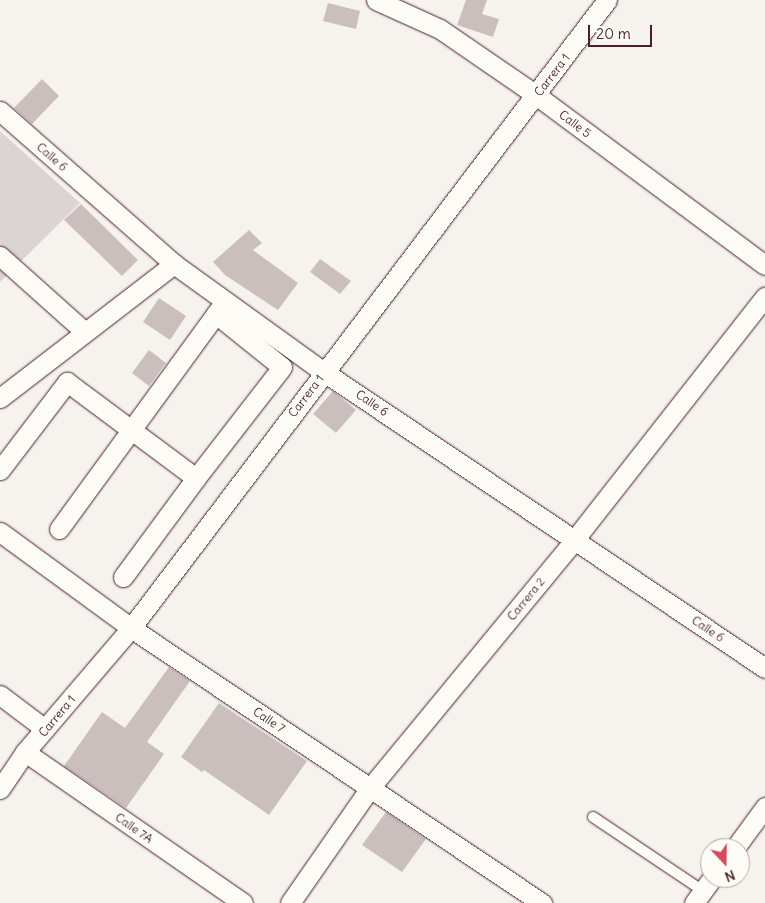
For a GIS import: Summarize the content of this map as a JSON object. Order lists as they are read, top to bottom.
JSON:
{
  "streets": {
    "street": [
      "Carrera 1",
      "Calle 5",
      "Calle 6",
      "Carrera 2",
      "Calle 7",
      "Calle 7A"
    ]
  },
  "crossings": [
    ["Carrera 1", "Calle 5"],
    ["Carrera 1", "Calle 6"],
    ["Carrera 1", "Calle 7"],
    ["Carrera 1", "Calle 7A"],
    ["Calle 6", "Carrera 2"],
    ["Carrera 2", "Calle 7"]
  ],
  "scale_bar": "20 m",
  "north": "bottom"
}
